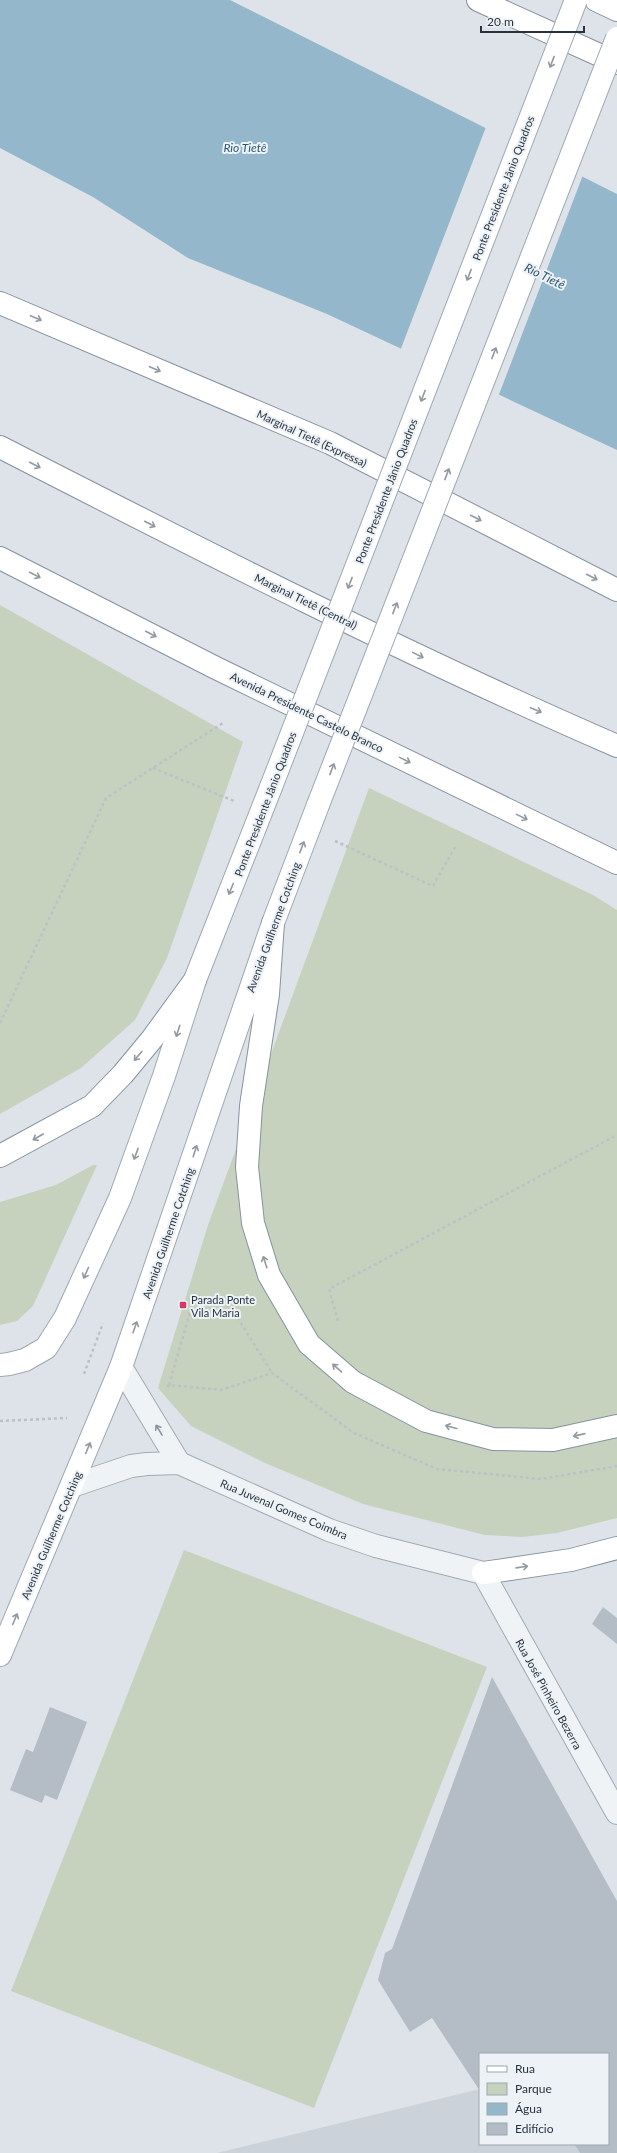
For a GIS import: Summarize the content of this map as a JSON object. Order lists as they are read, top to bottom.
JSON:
{
  "streets": {
    "main road": [
      "Ponte Presidente Jânio Quadros",
      "Marginal Tietê (Expressa)",
      "Marginal Tietê (Central)",
      "Avenida Presidente Castelo Branco",
      "Avenida Guilherme Cotching"
    ],
    "street": ["Rua Juvenal Gomes Coimbra", "Rua José Pinheiro Bezerra"]
  },
  "crossings": [
    ["Avenida Guilherme Cotching", "Rua Juvenal Gomes Coimbra"],
    ["Rua Juvenal Gomes Coimbra", "Rua José Pinheiro Bezerra"]
  ],
  "one_way": [
    "Ponte Presidente Jânio Quadros",
    "Marginal Tietê (Expressa)",
    "Marginal Tietê (Central)",
    "Avenida Presidente Castelo Branco",
    "Avenida Guilherme Cotching"
  ],
  "water": ["Rio Tietê"],
  "places": {
    "transit": ["Parada Ponte Vila Maria"]
  },
  "legend": [
    "Rua",
    "Parque",
    "Água",
    "Edifício"
  ],
  "scale_bar": "20 m"
}
